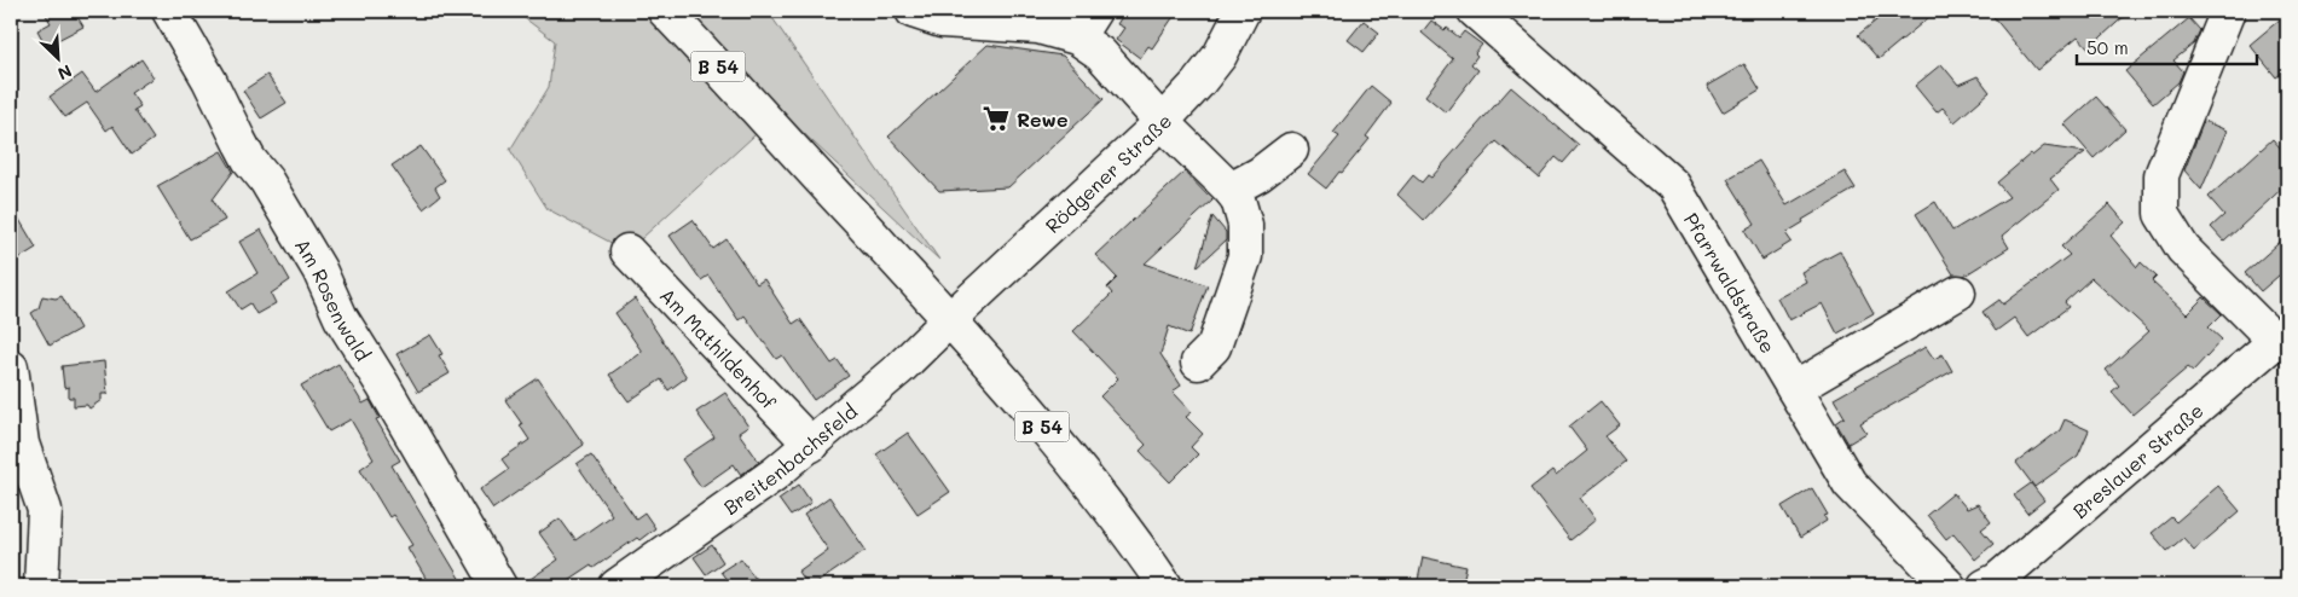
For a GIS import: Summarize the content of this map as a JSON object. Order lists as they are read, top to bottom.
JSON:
{
  "streets": {
    "street": [
      "B 54",
      "Rödgener Straße",
      "Pfarrwaldstraße",
      "Am Rosenwald",
      "Am Mathildenhof",
      "Breitenbachsfeld",
      "Breslauer Straße"
    ]
  },
  "crossings": [
    ["B 54", "Rödgener Straße"],
    ["B 54", "Breitenbachsfeld"],
    ["Rödgener Straße", "Breitenbachsfeld"],
    ["Am Mathildenhof", "Breitenbachsfeld"]
  ],
  "places": {
    "supermarket": ["Rewe"]
  },
  "scale_bar": "50 m",
  "north": "bottom right"
}
